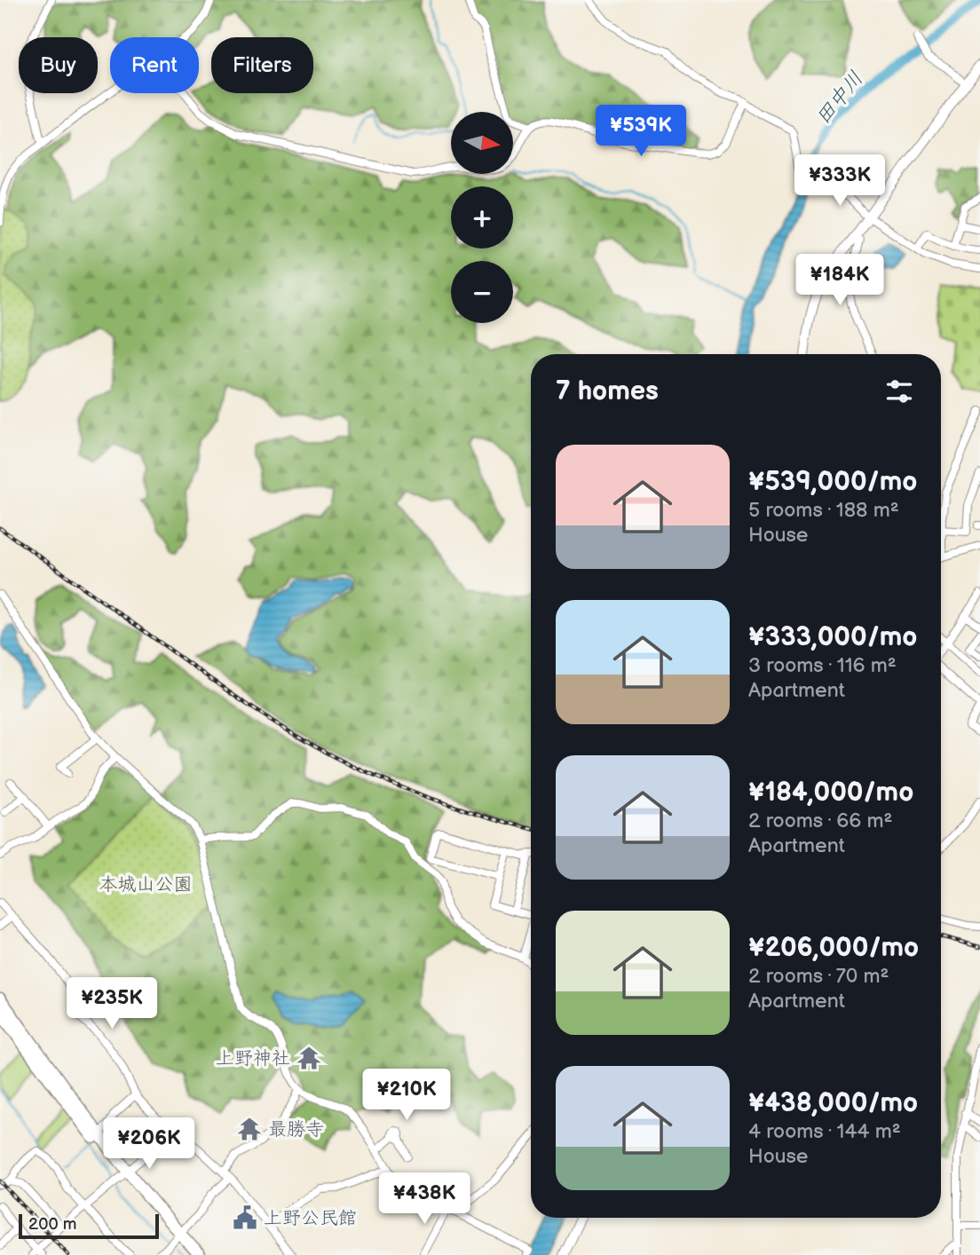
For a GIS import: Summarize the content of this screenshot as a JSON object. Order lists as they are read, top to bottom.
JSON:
{
  "water": ["田中川"],
  "parks": ["本城山公園"],
  "places": {
    "temple": ["上野神社", "最勝寺"],
    "public building": ["上野公民館"]
  },
  "scale_bar": "200 m",
  "north": "right",
  "page": {
    "chip": ["Buy", "Rent", "Filters"],
    "price": [
      "¥539K",
      "¥333K",
      "¥184K",
      "¥235K",
      "¥210K",
      "¥206K",
      "¥438K"
    ],
    "map_buttons": ["+", "−"],
    "heading": "7 homes",
    "list": [
      {
        "name": "¥539,000/mo",
        "note": "5 rooms · 188 m² · House"
      },
      {
        "name": "¥333,000/mo",
        "note": "3 rooms · 116 m² · Apartment"
      },
      {
        "name": "¥184,000/mo",
        "note": "2 rooms · 66 m² · Apartment"
      },
      {
        "name": "¥206,000/mo",
        "note": "2 rooms · 70 m² · Apartment"
      },
      {
        "name": "¥438,000/mo",
        "note": "4 rooms · 144 m² · House"
      }
    ],
    "scale": "200 m"
  }
}
